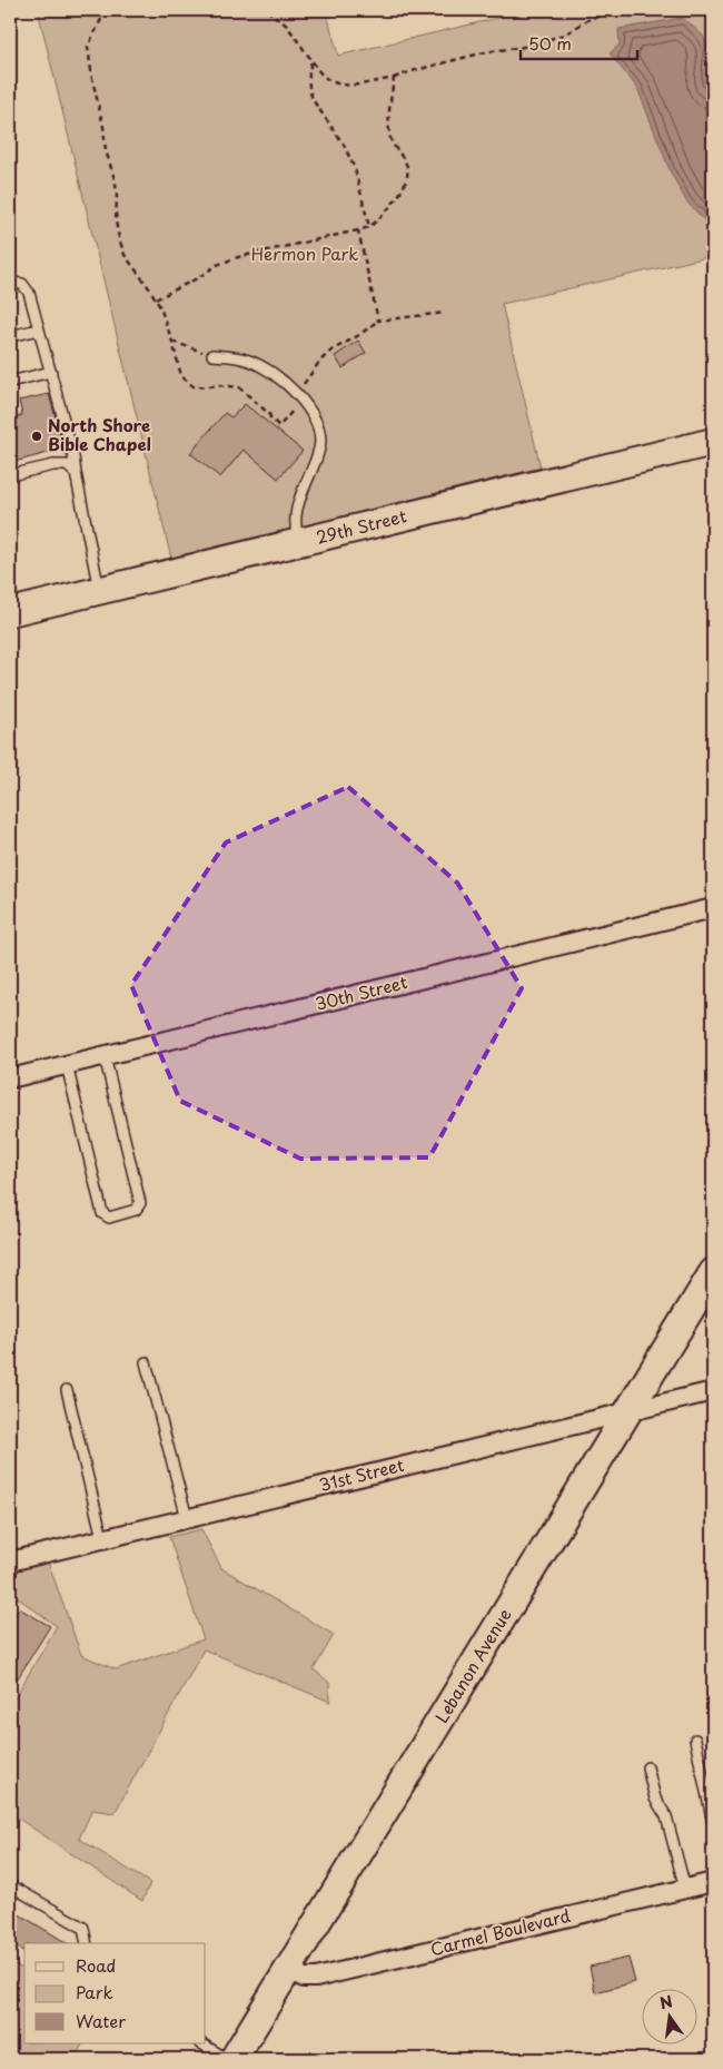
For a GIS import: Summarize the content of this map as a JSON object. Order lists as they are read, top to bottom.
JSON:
{
  "streets": {
    "street": [
      "29th Street",
      "30th Street",
      "31st Street",
      "Lebanon Avenue",
      "Carmel Boulevard"
    ]
  },
  "crossings": [
    ["31st Street", "Lebanon Avenue"],
    ["Lebanon Avenue", "Carmel Boulevard"]
  ],
  "parks": ["Hermon Park"],
  "places": ["North Shore Bible Chapel"],
  "legend": ["Road", "Park", "Water"],
  "scale_bar": "50 m",
  "north": "top"
}
